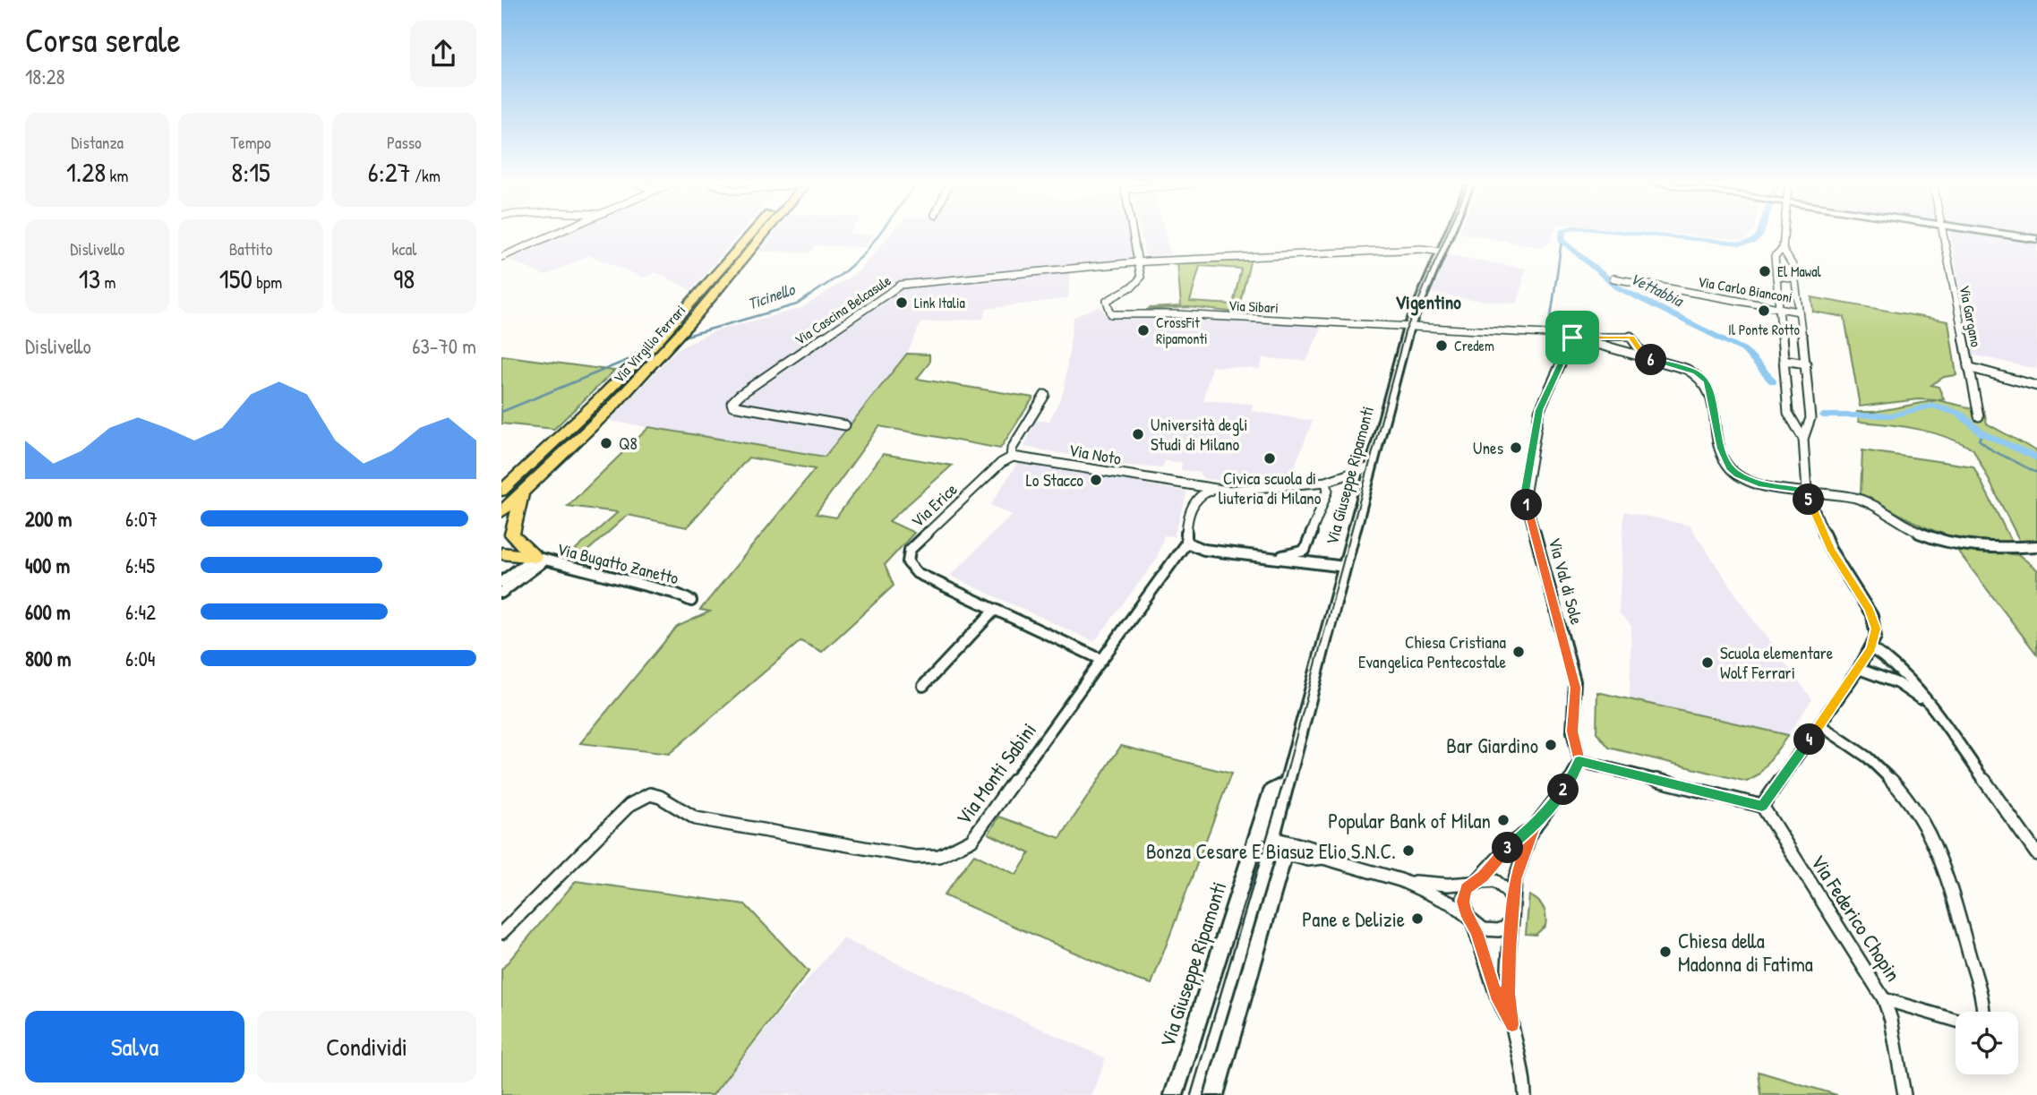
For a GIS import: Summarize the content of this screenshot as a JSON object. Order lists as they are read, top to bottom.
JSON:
{
  "streets": {
    "main road": ["Via Virgilio Ferrari"],
    "street": [
      "Via Carlo Bianconi",
      "Via Sibari",
      "Via Cascina Belcasule",
      "Via Gargano",
      "Via Noto",
      "Via Giuseppe Ripamonti",
      "Via Erice",
      "Via Bugatto Zanetto",
      "Via Val di Sole",
      "Via Monti Sabini",
      "Via Federico Chopin"
    ]
  },
  "crossings": [
    ["Via Sibari", "Via Cascina Belcasule"],
    ["Via Sibari", "Via Giuseppe Ripamonti"],
    ["Via Noto", "Via Giuseppe Ripamonti"],
    ["Via Noto", "Via Erice"]
  ],
  "districts": ["Vigentino"],
  "water": ["Vettabbia", "Ticinello"],
  "places": [
    "El Mawal",
    "Link Italia",
    "Il Ponte Rotto",
    "CrossFit Ripamonti",
    "Credem",
    "Università degli Studi di Milano",
    "Q8",
    "Unes",
    "Civica scuola di liuteria di Milano",
    "Lo Stacco",
    "Chiesa Cristiana Evangelica Pentecostale",
    "Scuola elementare Wolf Ferrari",
    "Bar Giardino",
    "Popular Bank of Milan",
    "Bonza Cesare E Biasuz Elio S.N.C.",
    "Pane e Delizie",
    "Chiesa della Madonna di Fatima"
  ],
  "page": {
    "heading": ["Corsa serale", "18:28"],
    "stats": [
      ["Distanza", "1.28 km"],
      ["Tempo", "8:15"],
      ["Passo", "6:27 /km"],
      ["Dislivello", "13 m"],
      ["Battito", "150 bpm"],
      ["kcal", "98"]
    ],
    "chart": ["Dislivello", "63–70 m"],
    "pins": [
      "6",
      "5",
      "1",
      "4",
      "2",
      "3"
    ],
    "list": [
      {
        "name": "200 m",
        "note": "6:07"
      },
      {
        "name": "400 m",
        "note": "6:45"
      },
      {
        "name": "600 m",
        "note": "6:42"
      },
      {
        "name": "800 m",
        "note": "6:04"
      }
    ],
    "buttons": ["Salva", "Condividi"]
  }
}
